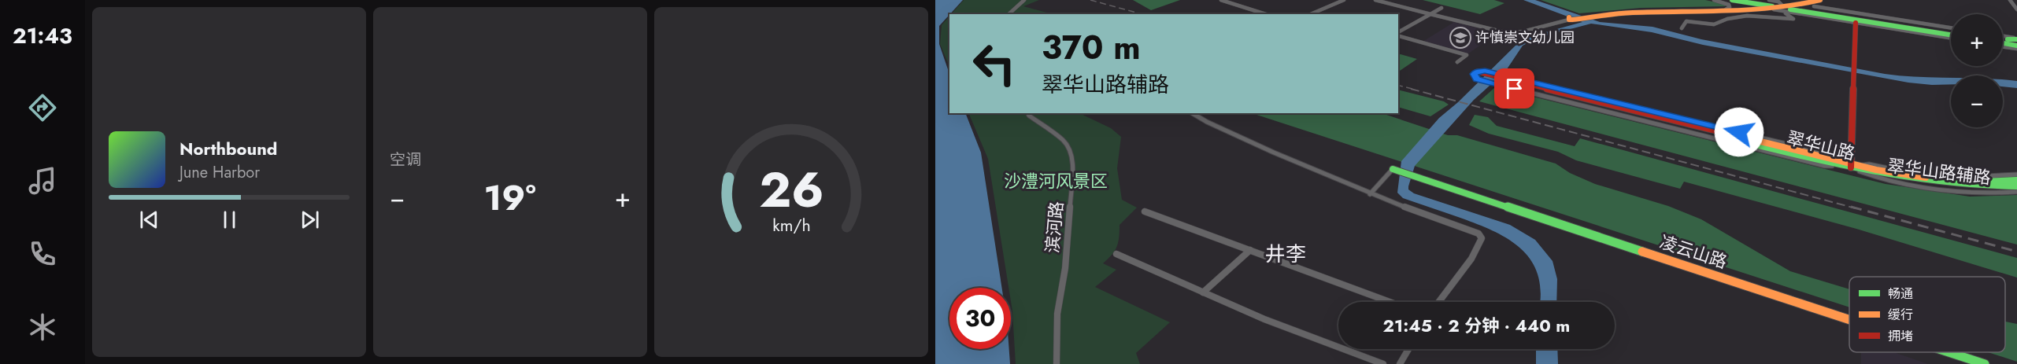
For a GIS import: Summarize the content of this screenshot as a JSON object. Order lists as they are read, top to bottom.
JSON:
{
  "streets": {
    "street": [
      "翠华山路",
      "翠华山路辅路",
      "滨河路",
      "凌云山路"
    ]
  },
  "crossings": [
    ["翠华山路", "翠华山路辅路"]
  ],
  "districts": ["井李"],
  "parks": ["沙澧河风景区"],
  "places": {
    "school or university": ["许慎崇文幼儿园"]
  },
  "legend": ["畅通", "缓行", "拥堵"],
  "page": {
    "tabs": "21:43",
    "tile": "空调",
    "map_buttons": ["+", "−"],
    "turn": ["370 m", "翠华山路辅路"],
    "song": ["Northbound", "June Harbor"],
    "heat": ["−", "19°", "+"],
    "limit": "30",
    "trip": "21:45 · 2 分钟 · 440 m",
    "gauge": ["26", "km/h"]
  }
}
